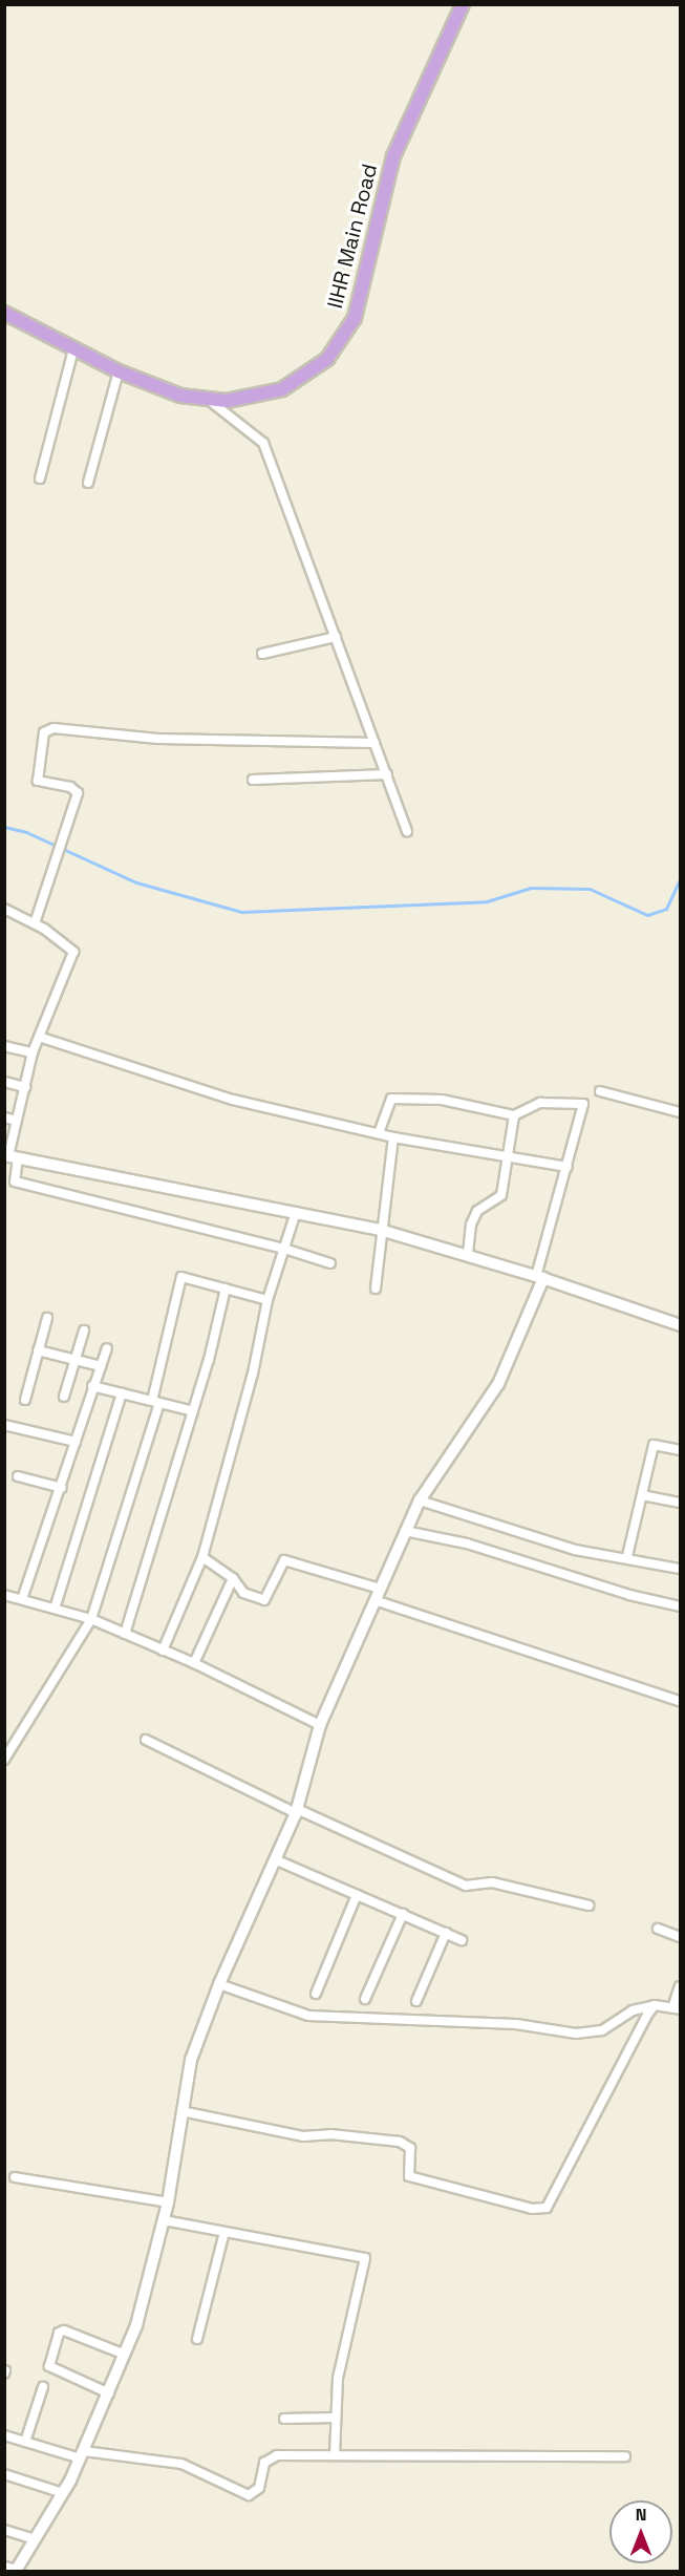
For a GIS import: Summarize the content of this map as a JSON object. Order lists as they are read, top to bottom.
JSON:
{
  "streets": {
    "main road": ["IIHR Main Road"]
  },
  "north": "top"
}
